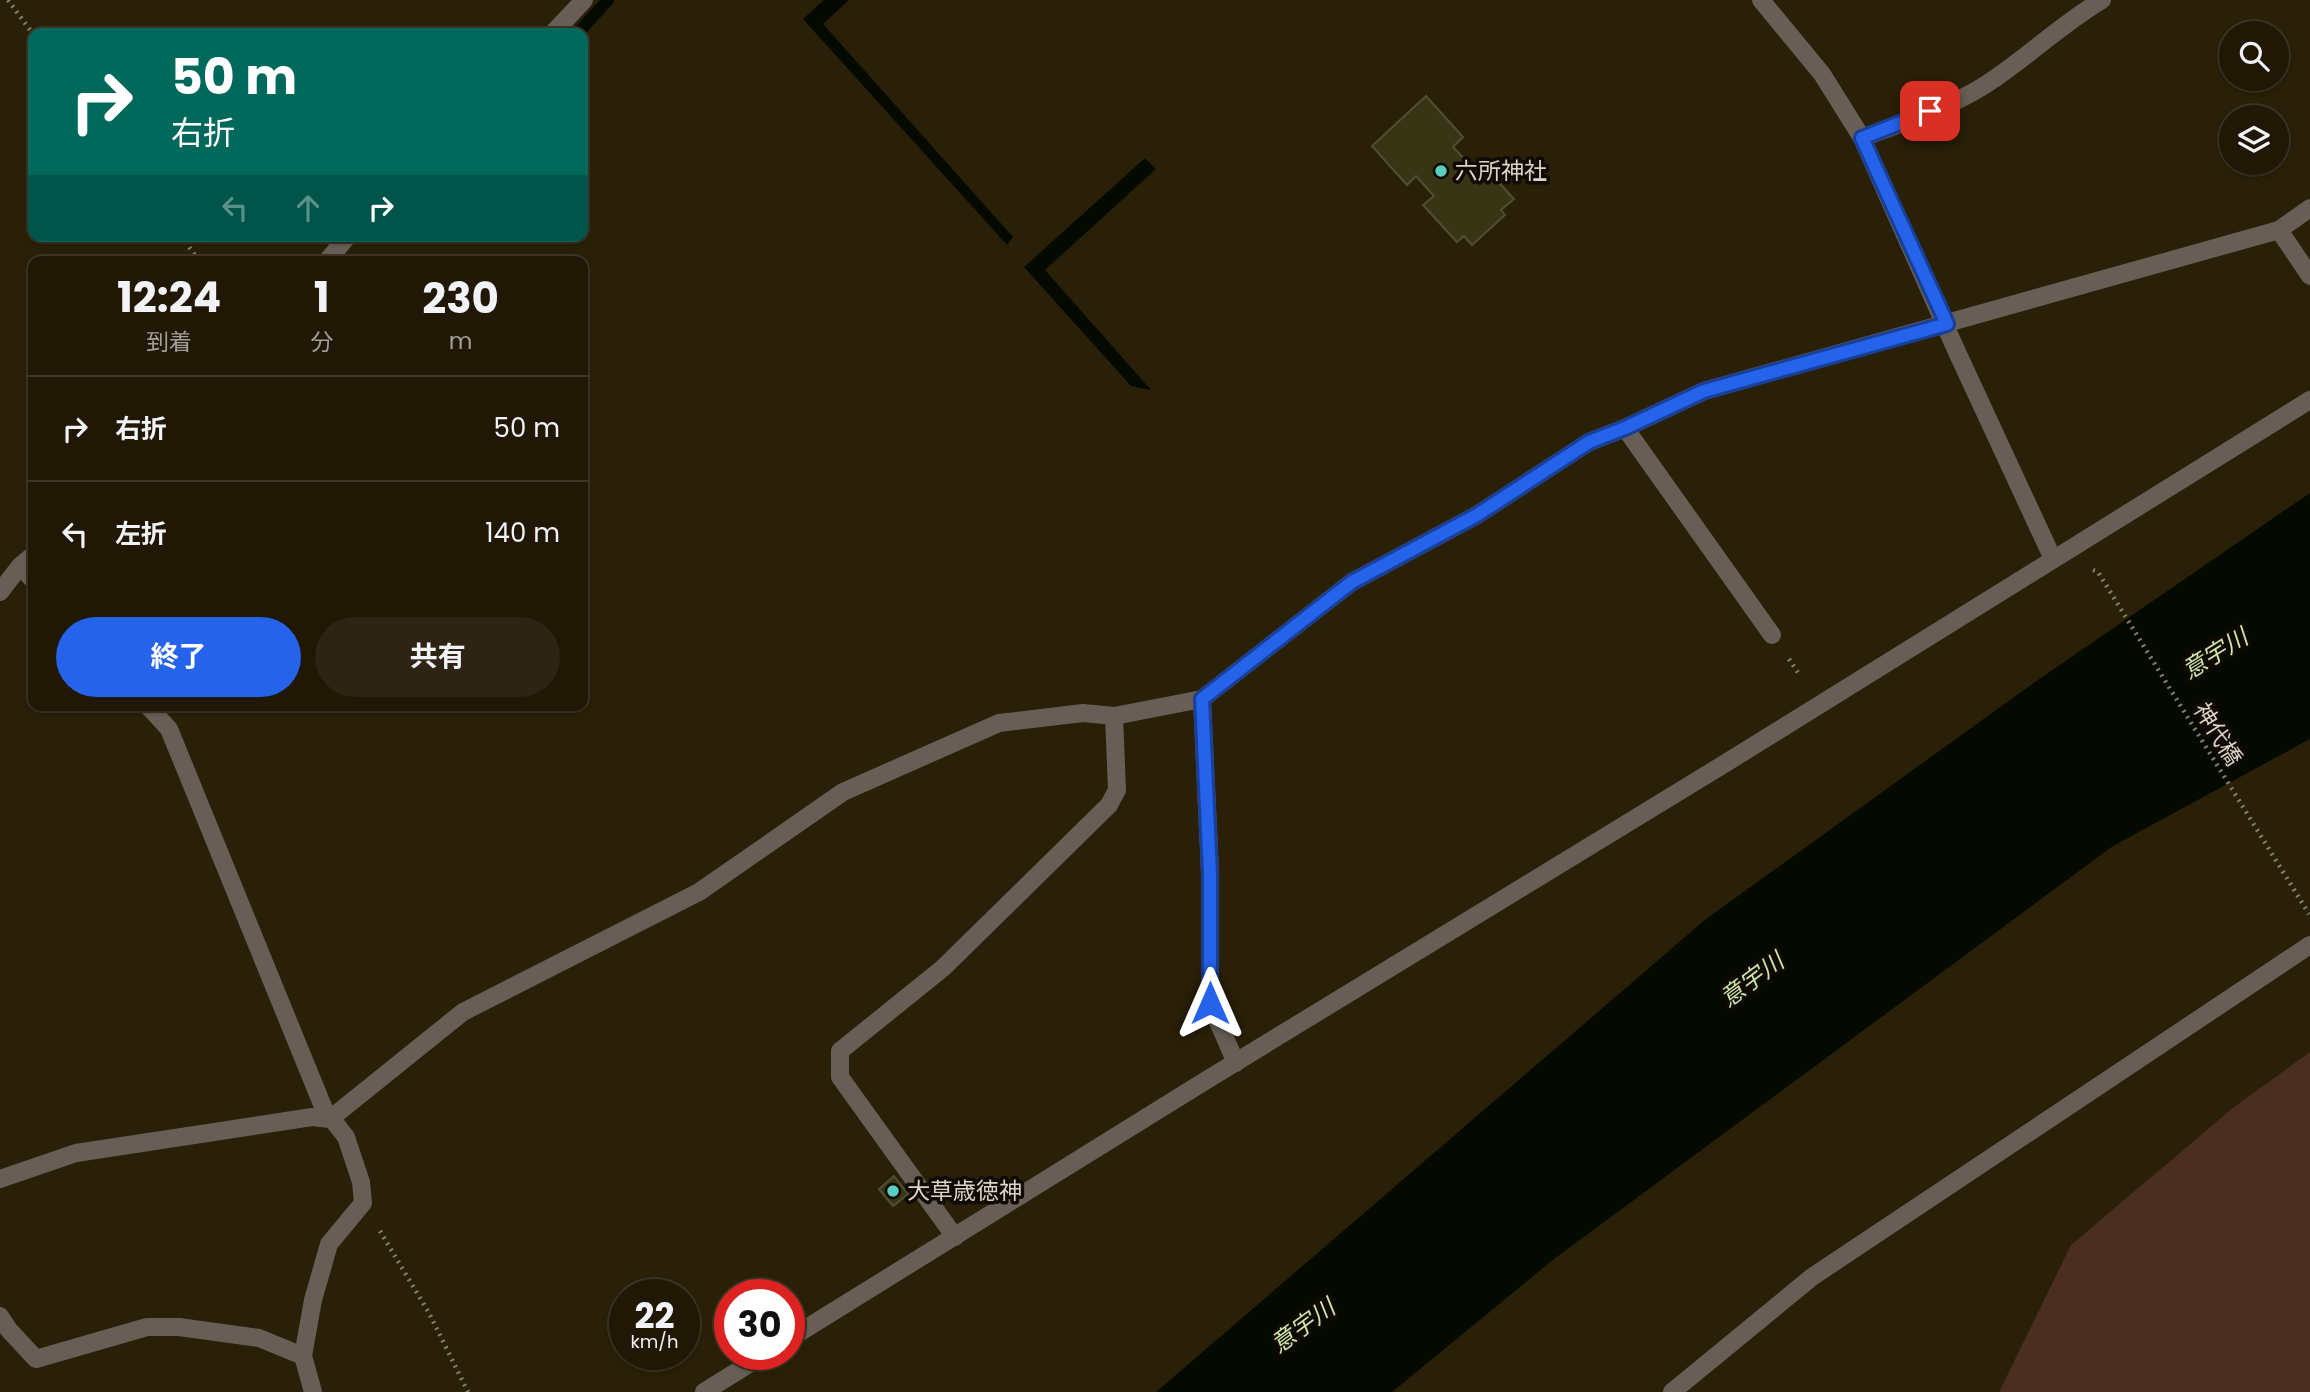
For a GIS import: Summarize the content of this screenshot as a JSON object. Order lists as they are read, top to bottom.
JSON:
{
  "streets": {
    "path": ["神代橋"]
  },
  "water": ["意宇川"],
  "places": ["六所神社", "大草歳徳神"],
  "page": {
    "turn": ["50 m", "右折"],
    "eta": [
      "12:24",
      "到着",
      "1",
      "分",
      "230",
      "m"
    ],
    "list": [
      {
        "name": "右折",
        "value": "50 m"
      },
      {
        "name": "左折",
        "value": "140 m"
      }
    ],
    "buttons": ["終了", "共有"],
    "speed": "22 km/h",
    "limit": "30"
  }
}
